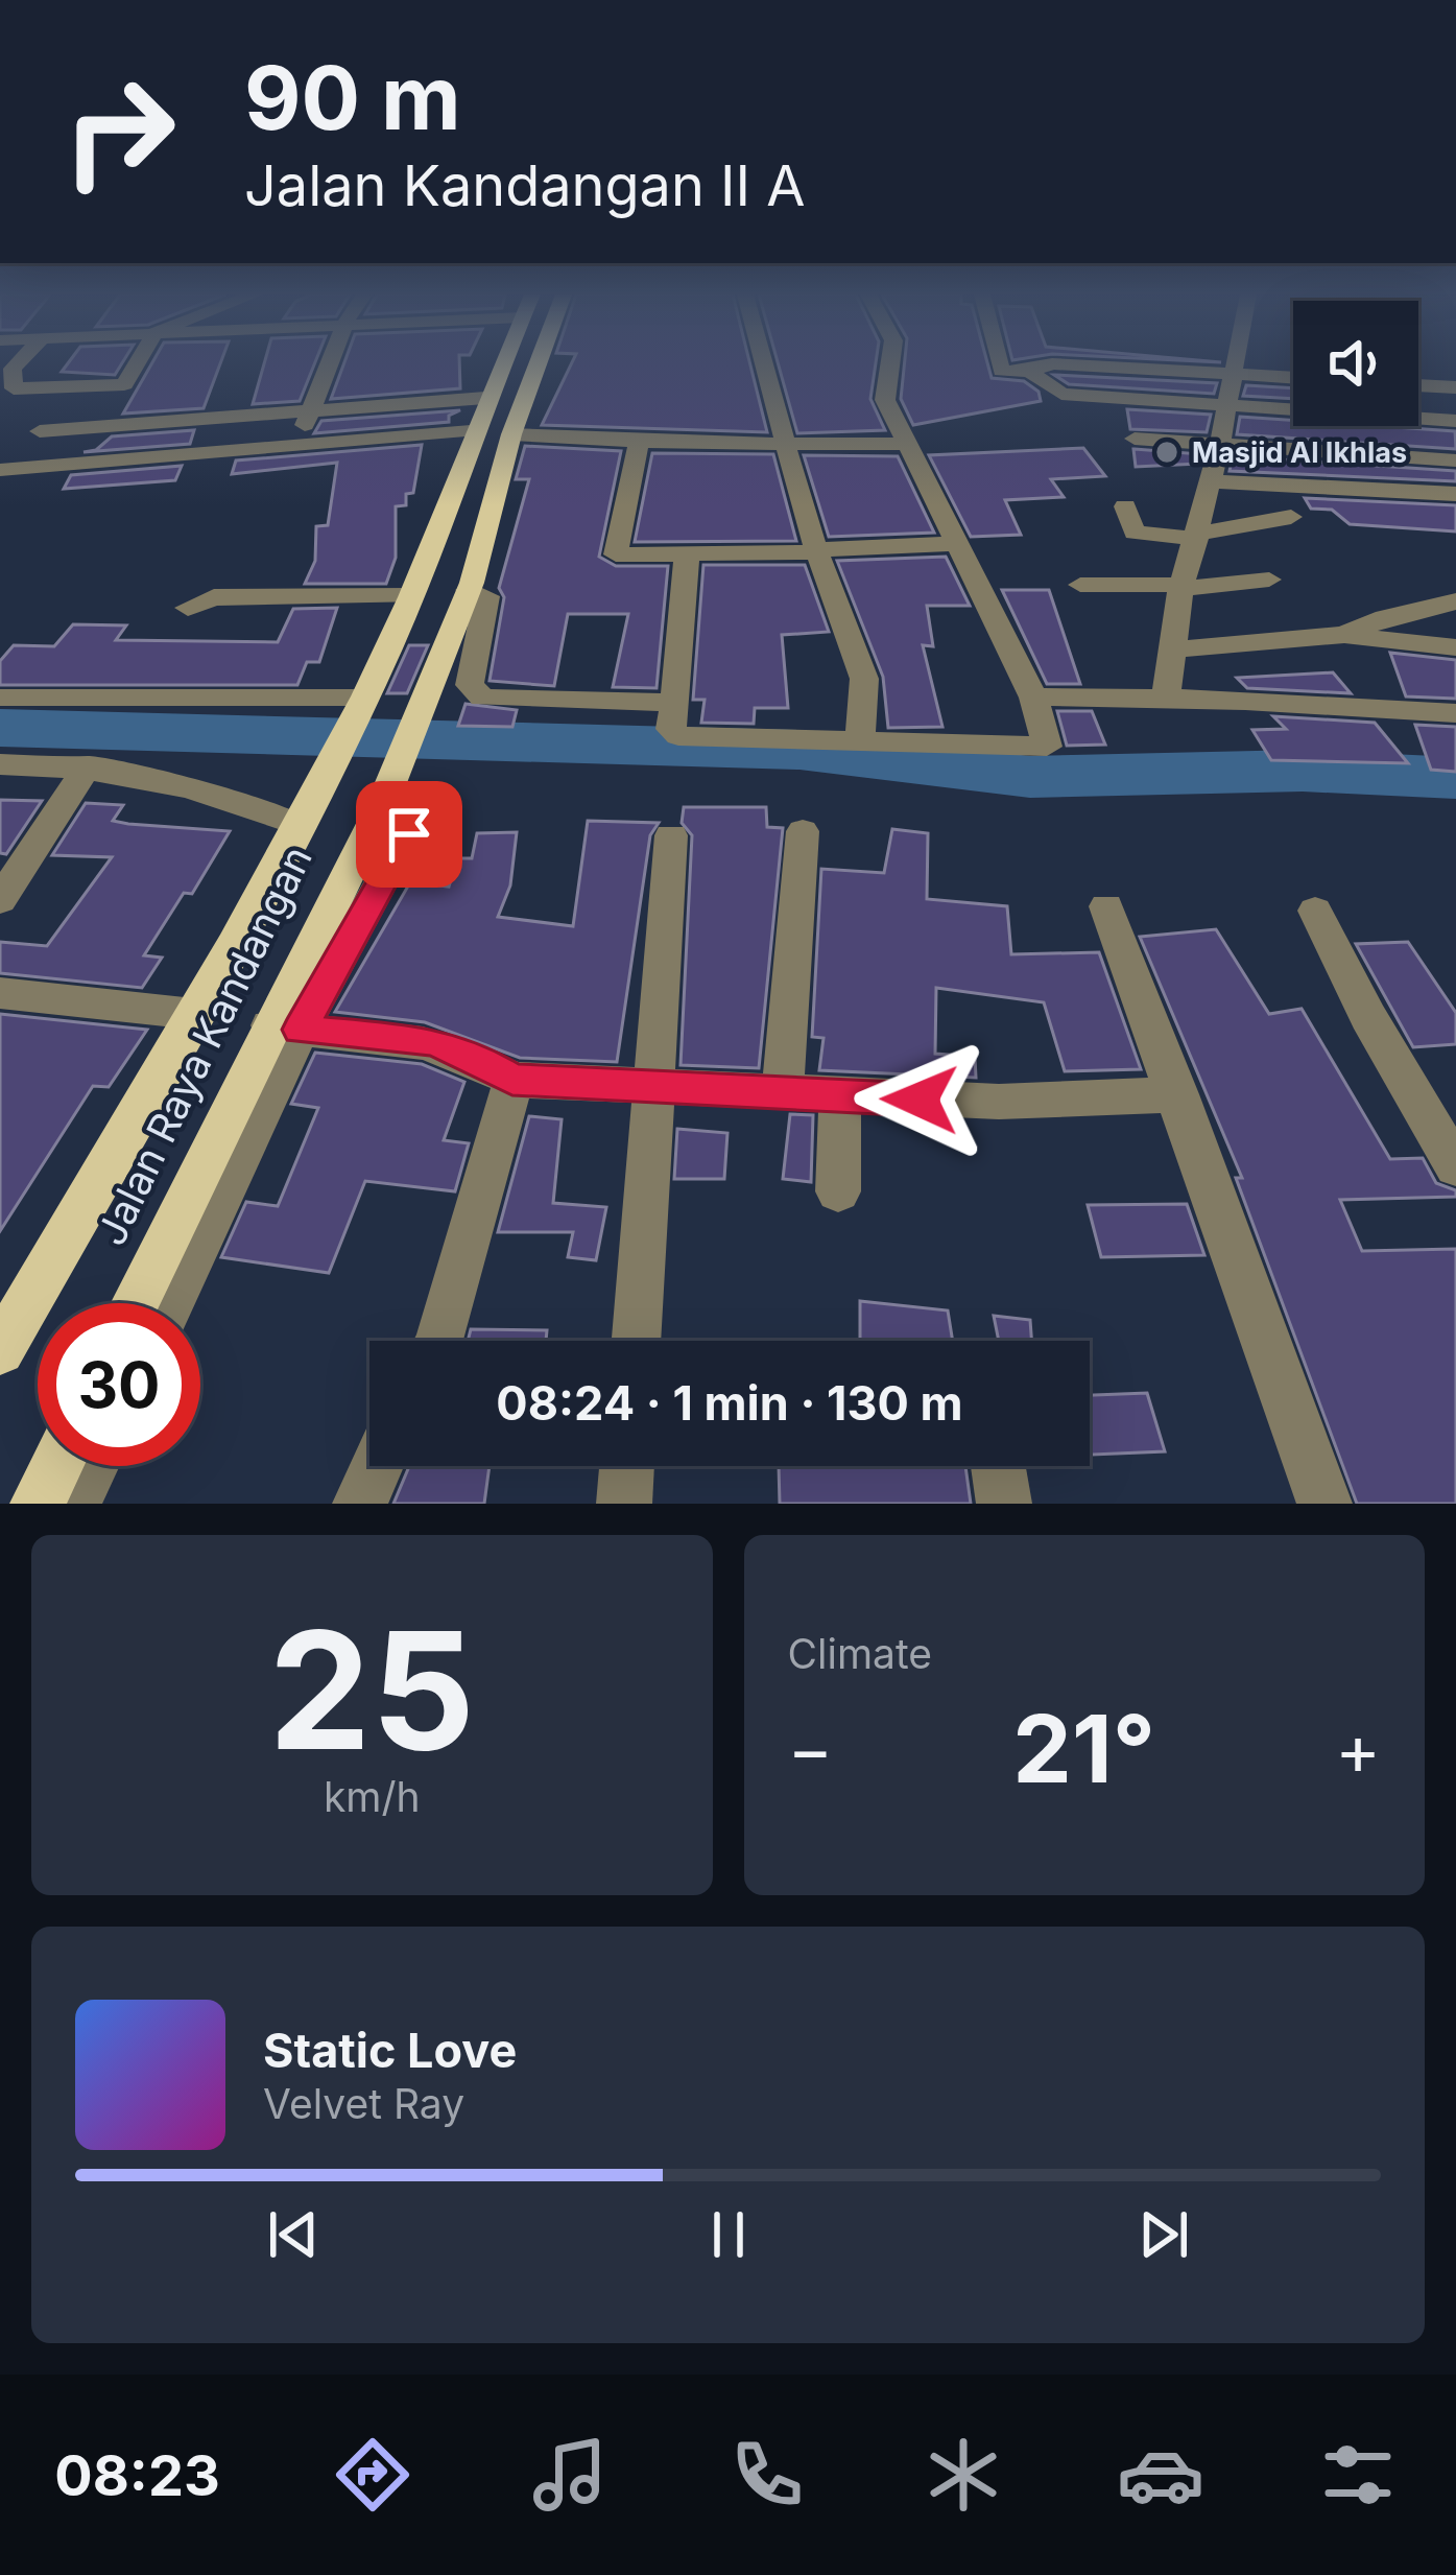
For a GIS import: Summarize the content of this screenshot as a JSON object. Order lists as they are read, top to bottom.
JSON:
{
  "streets": {
    "main road": ["Jalan Raya Kandangan"]
  },
  "places": ["Masjid Al Ikhlas"],
  "page": {
    "turn": ["90 m", "Jalan Kandangan II A"],
    "limit": "30",
    "trip": "08:24 · 1 min · 130 m",
    "tile": [
      ["25", "km/h"],
      "Climate"
    ],
    "heat": ["−", "21°", "+"],
    "song": ["Static Love", "Velvet Ray"],
    "tabs": "08:23"
  }
}
